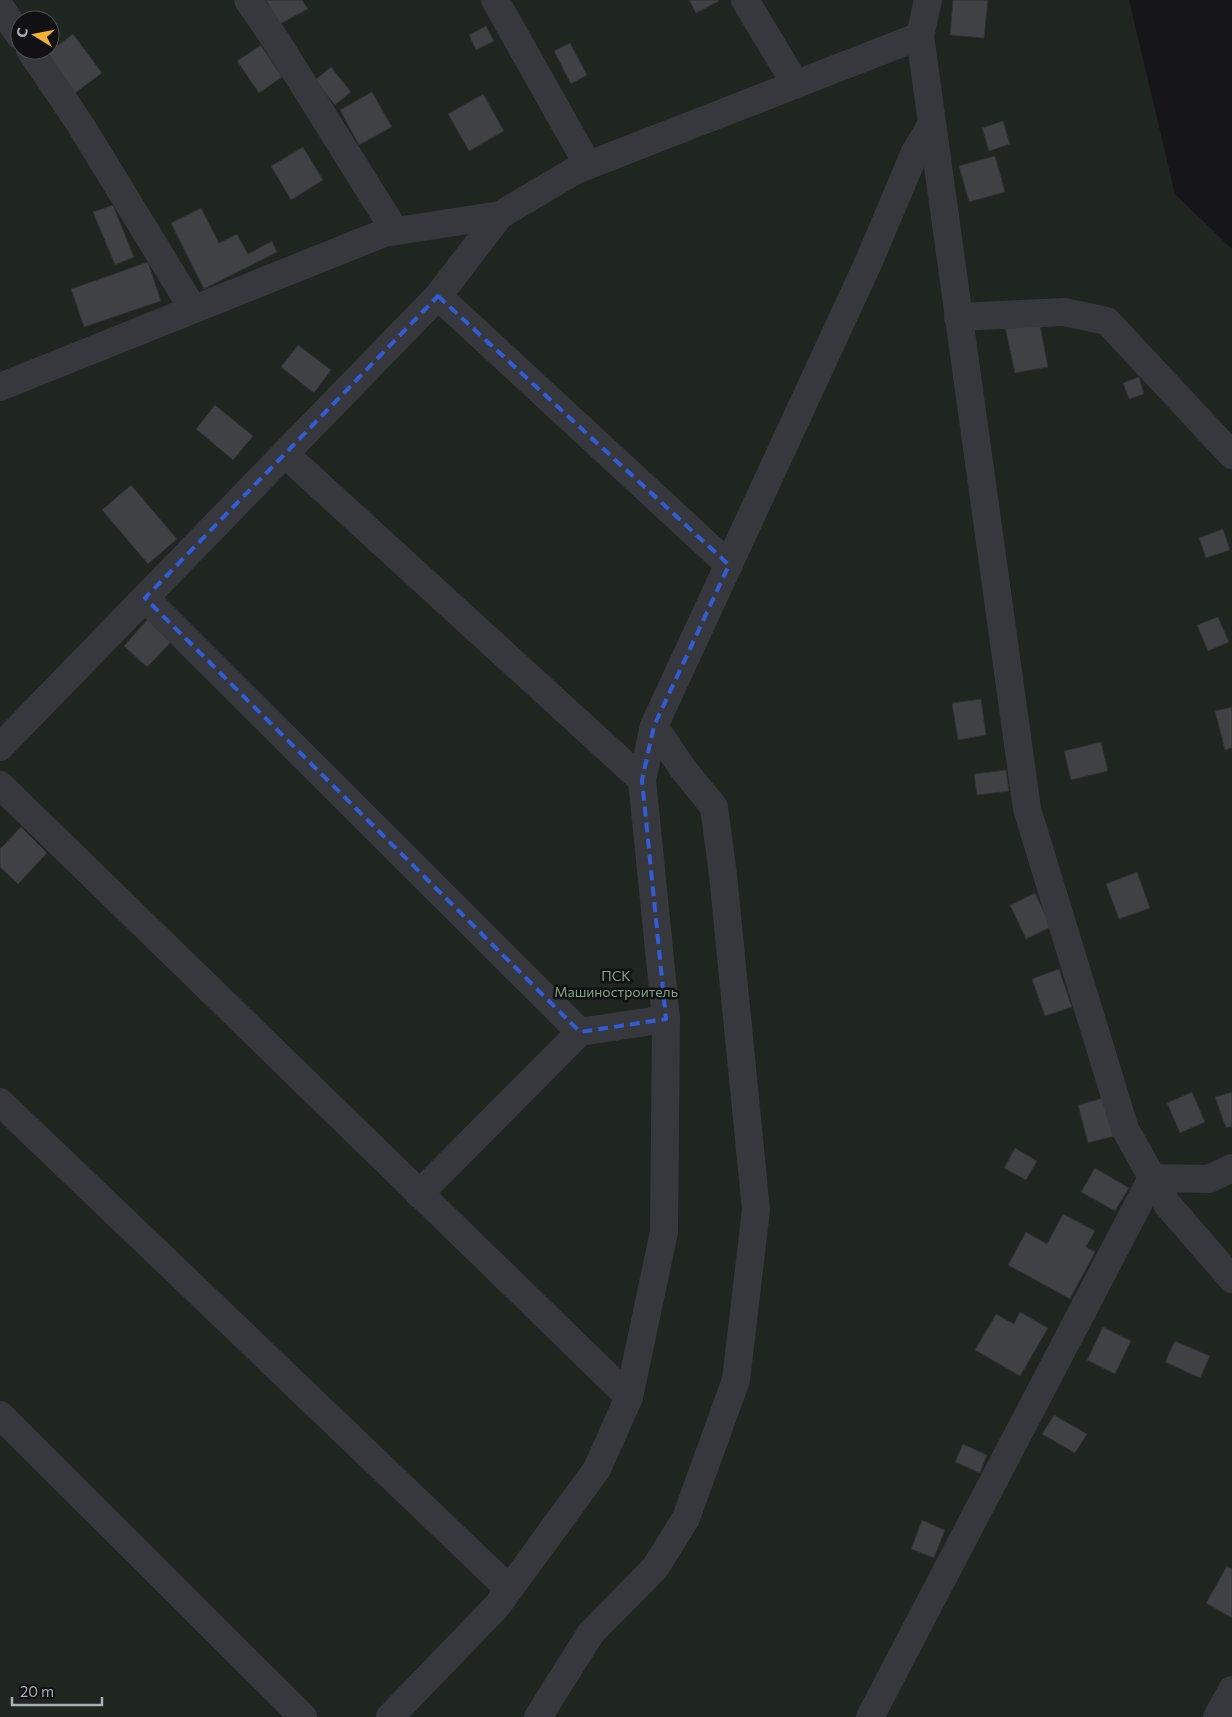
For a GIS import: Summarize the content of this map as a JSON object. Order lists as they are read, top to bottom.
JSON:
{
  "parks": ["ПСК Машиностроитель"],
  "scale_bar": "20 m",
  "north": "left"
}
